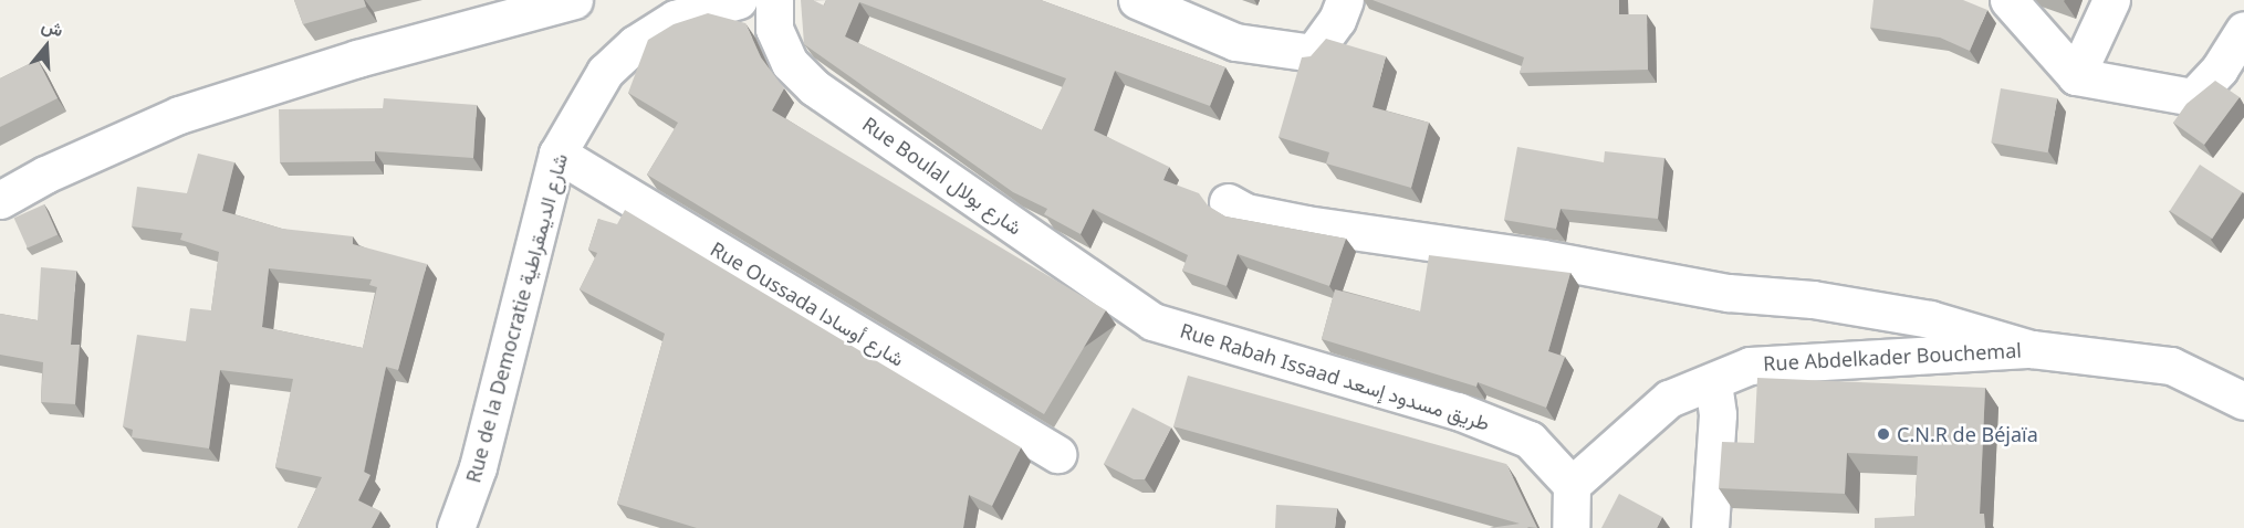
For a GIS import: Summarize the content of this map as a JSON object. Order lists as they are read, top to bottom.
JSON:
{
  "streets": {
    "street": [
      "Rue Boulal شارع بولال",
      "Rue Oussada شارع أوسادا",
      "Rue de la Democratie شارع الديمقراطية",
      "Rue Abdelkader Bouchemal",
      "Rue Rabah Issaad طريق مسدود إسعد"
    ]
  },
  "crossings": [
    ["Rue Boulal شارع بولال", "Rue Rabah Issaad طريق مسدود إسعد"],
    ["Rue Oussada شارع أوسادا", "Rue de la Democratie شارع الديمقراطية"],
    ["Rue Abdelkader Bouchemal", "Rue Rabah Issaad طريق مسدود إسعد"]
  ],
  "places": ["C.N.R de Béjaïa"],
  "north": "top"
}
